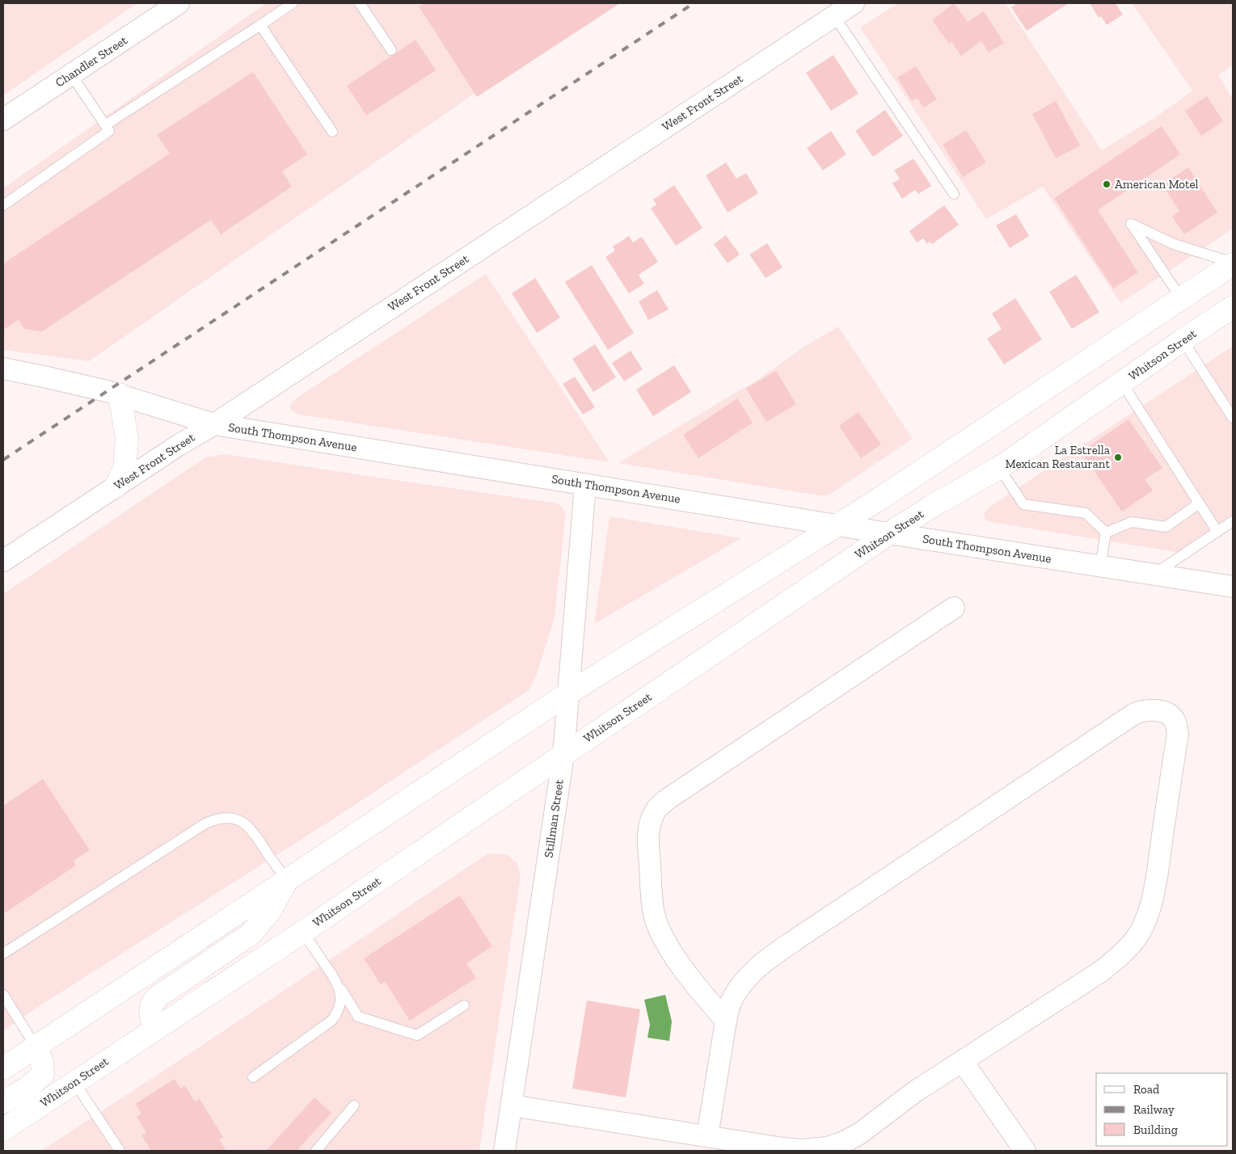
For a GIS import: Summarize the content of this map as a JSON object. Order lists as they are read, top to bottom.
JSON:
{
  "streets": {
    "main road": ["Whitson Street"],
    "street": [
      "Chandler Street",
      "West Front Street",
      "South Thompson Avenue",
      "Stillman Street"
    ]
  },
  "crossings": [
    ["West Front Street", "South Thompson Avenue"],
    ["Whitson Street", "South Thompson Avenue"],
    ["Whitson Street", "Stillman Street"],
    ["South Thompson Avenue", "Stillman Street"]
  ],
  "places": ["American Motel", "La Estrella Mexican Restaurant"],
  "legend": ["Road", "Railway", "Building"]
}
